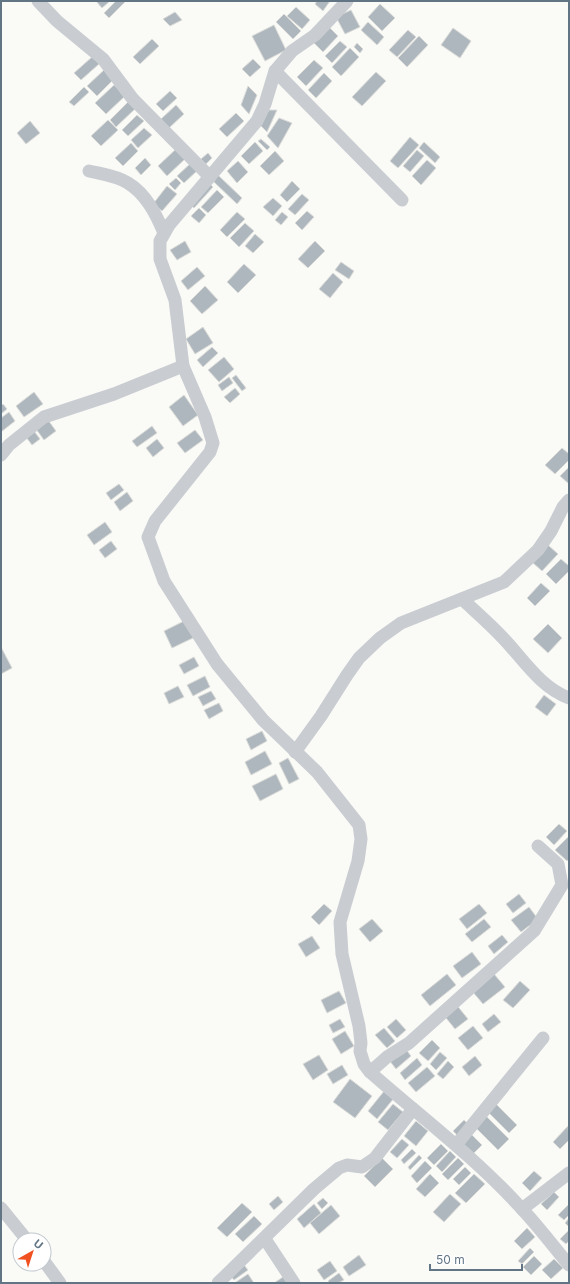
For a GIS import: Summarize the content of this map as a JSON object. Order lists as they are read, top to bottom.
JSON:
{
  "scale_bar": "50 m",
  "north": "top right"
}
